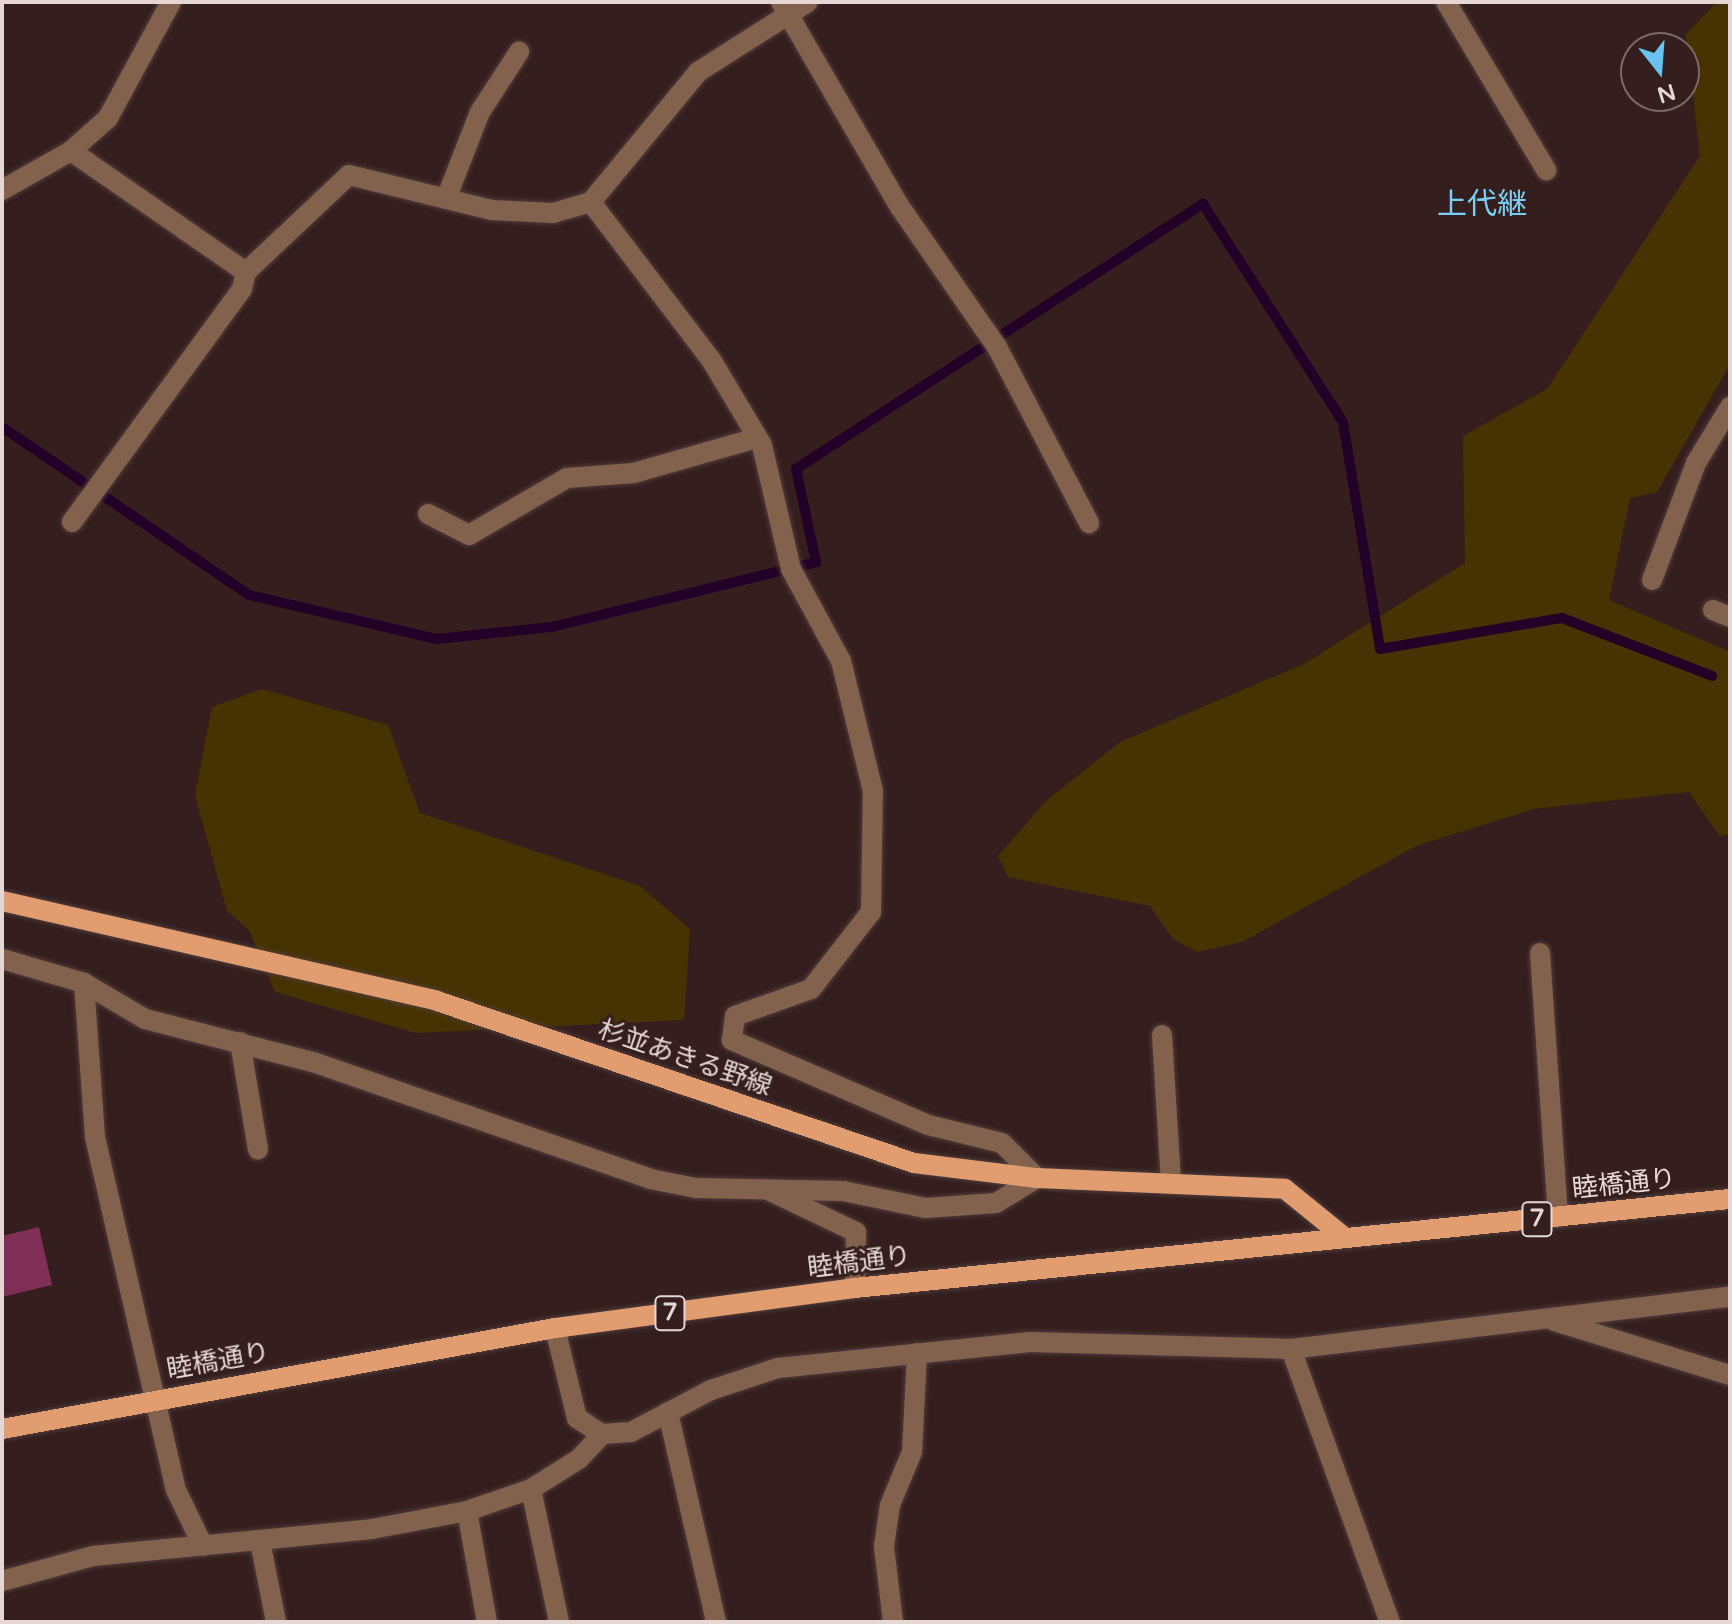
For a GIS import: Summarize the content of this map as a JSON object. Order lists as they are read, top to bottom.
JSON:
{
  "streets": {
    "main road": ["杉並あきる野線", "睦橋通り", "7"]
  },
  "crossings": [
    ["杉並あきる野線", "睦橋通り"]
  ],
  "districts": ["上代継"],
  "north": "bottom"
}
